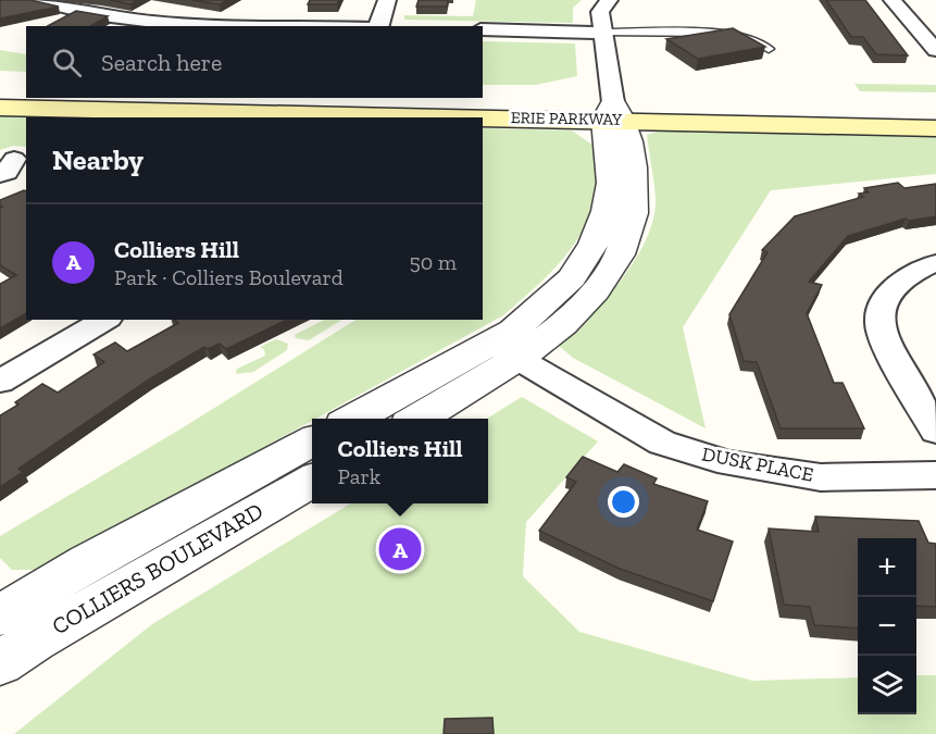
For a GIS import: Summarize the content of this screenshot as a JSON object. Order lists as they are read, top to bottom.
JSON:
{
  "streets": {
    "main road": ["ERIE PARKWAY"],
    "street": ["DUSK PLACE", "COLLIERS BOULEVARD"]
  },
  "page": {
    "search": "Search here",
    "heading": "Nearby",
    "list": [
      {
        "mark": "A",
        "name": "Colliers Hill",
        "note": "Park · Colliers Boulevard",
        "value": "50 m"
      }
    ],
    "popup": ["Colliers Hill", "Park"],
    "pins": "A",
    "map_buttons": ["+", "−"]
  }
}
